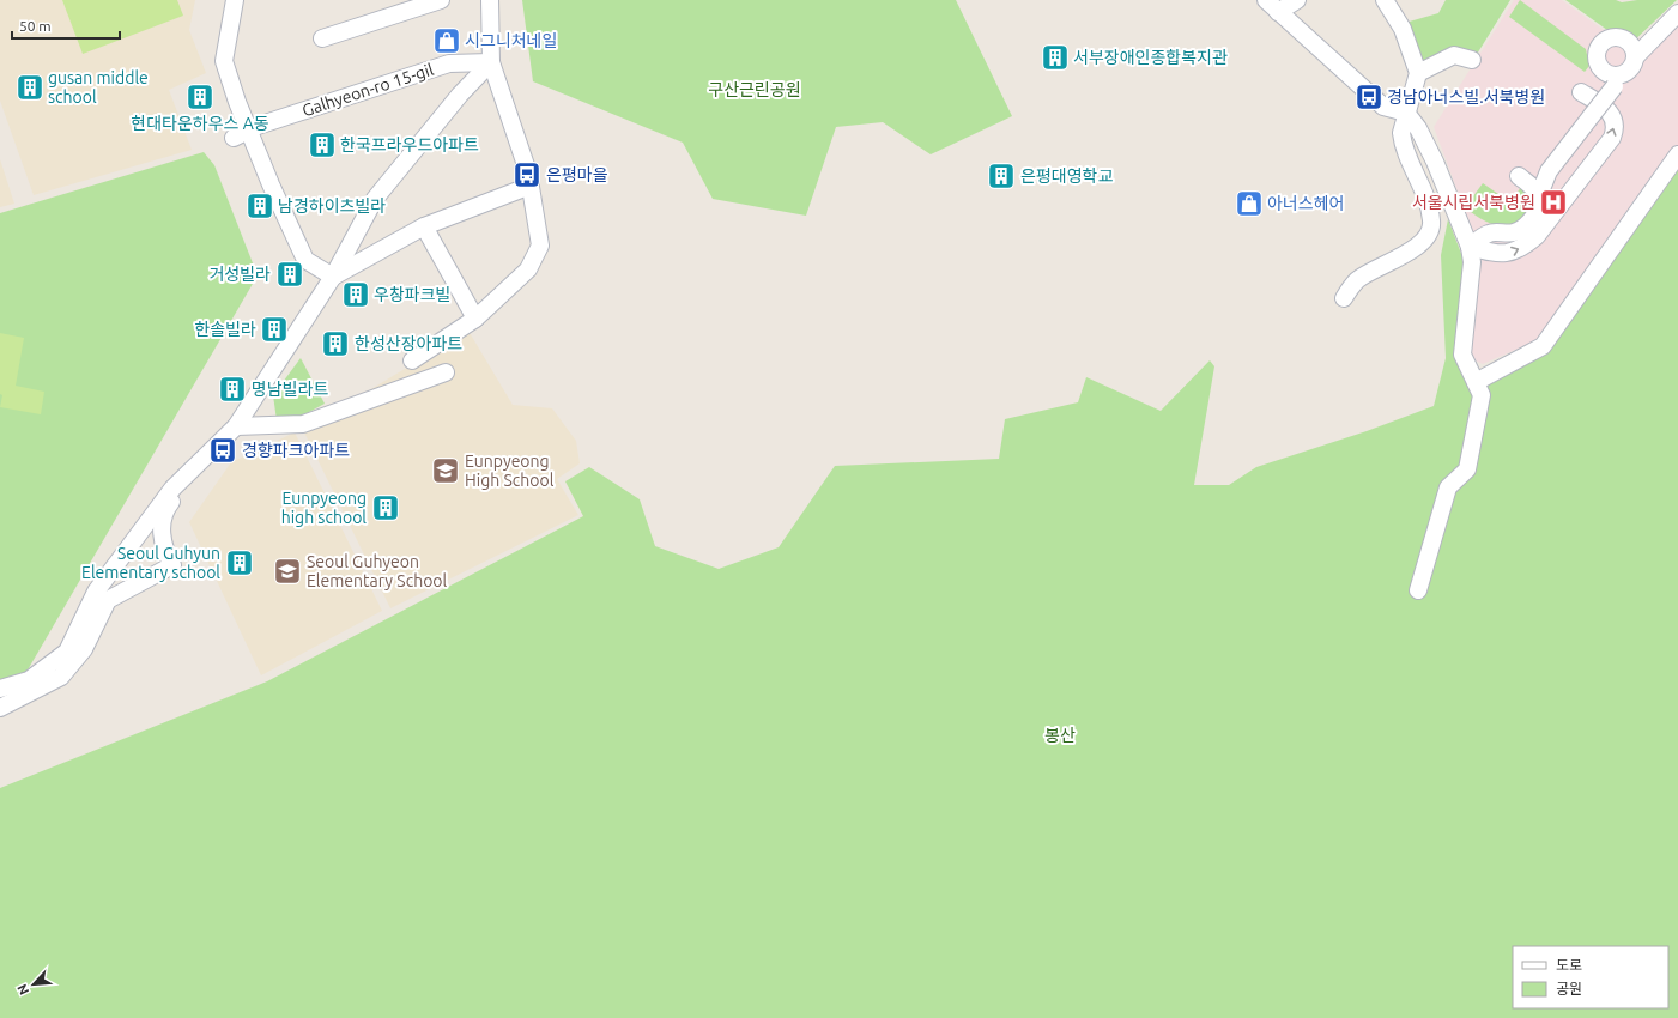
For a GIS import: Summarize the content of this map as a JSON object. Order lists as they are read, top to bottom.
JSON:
{
  "streets": {
    "street": ["Galhyeon-ro 15-gil"]
  },
  "parks": ["구산근린공원", "봉산"],
  "places": {
    "shop": ["시그니처네일", "아너스헤어"],
    "building": [
      "서부장애인종합복지관",
      "gusan middle school",
      "현대타운하우스 A동",
      "한국프라우드아파트",
      "은평대영학교",
      "남경하이츠빌라",
      "거성빌라",
      "우창파크빌",
      "한솔빌라",
      "한성산장아파트",
      "명남빌라트",
      "Eunpyeong high school",
      "Seoul Guhyun Elementary school"
    ],
    "bus stop": ["경남아너스빌.서북병원", "은평마을", "경향파크아파트"],
    "hospital": ["서울시립서북병원"],
    "school or university": ["Eunpyeong High School", "Seoul Guhyeon Elementary School"]
  },
  "legend": ["도로", "공원"],
  "scale_bar": "50 m",
  "north": "bottom left"
}
